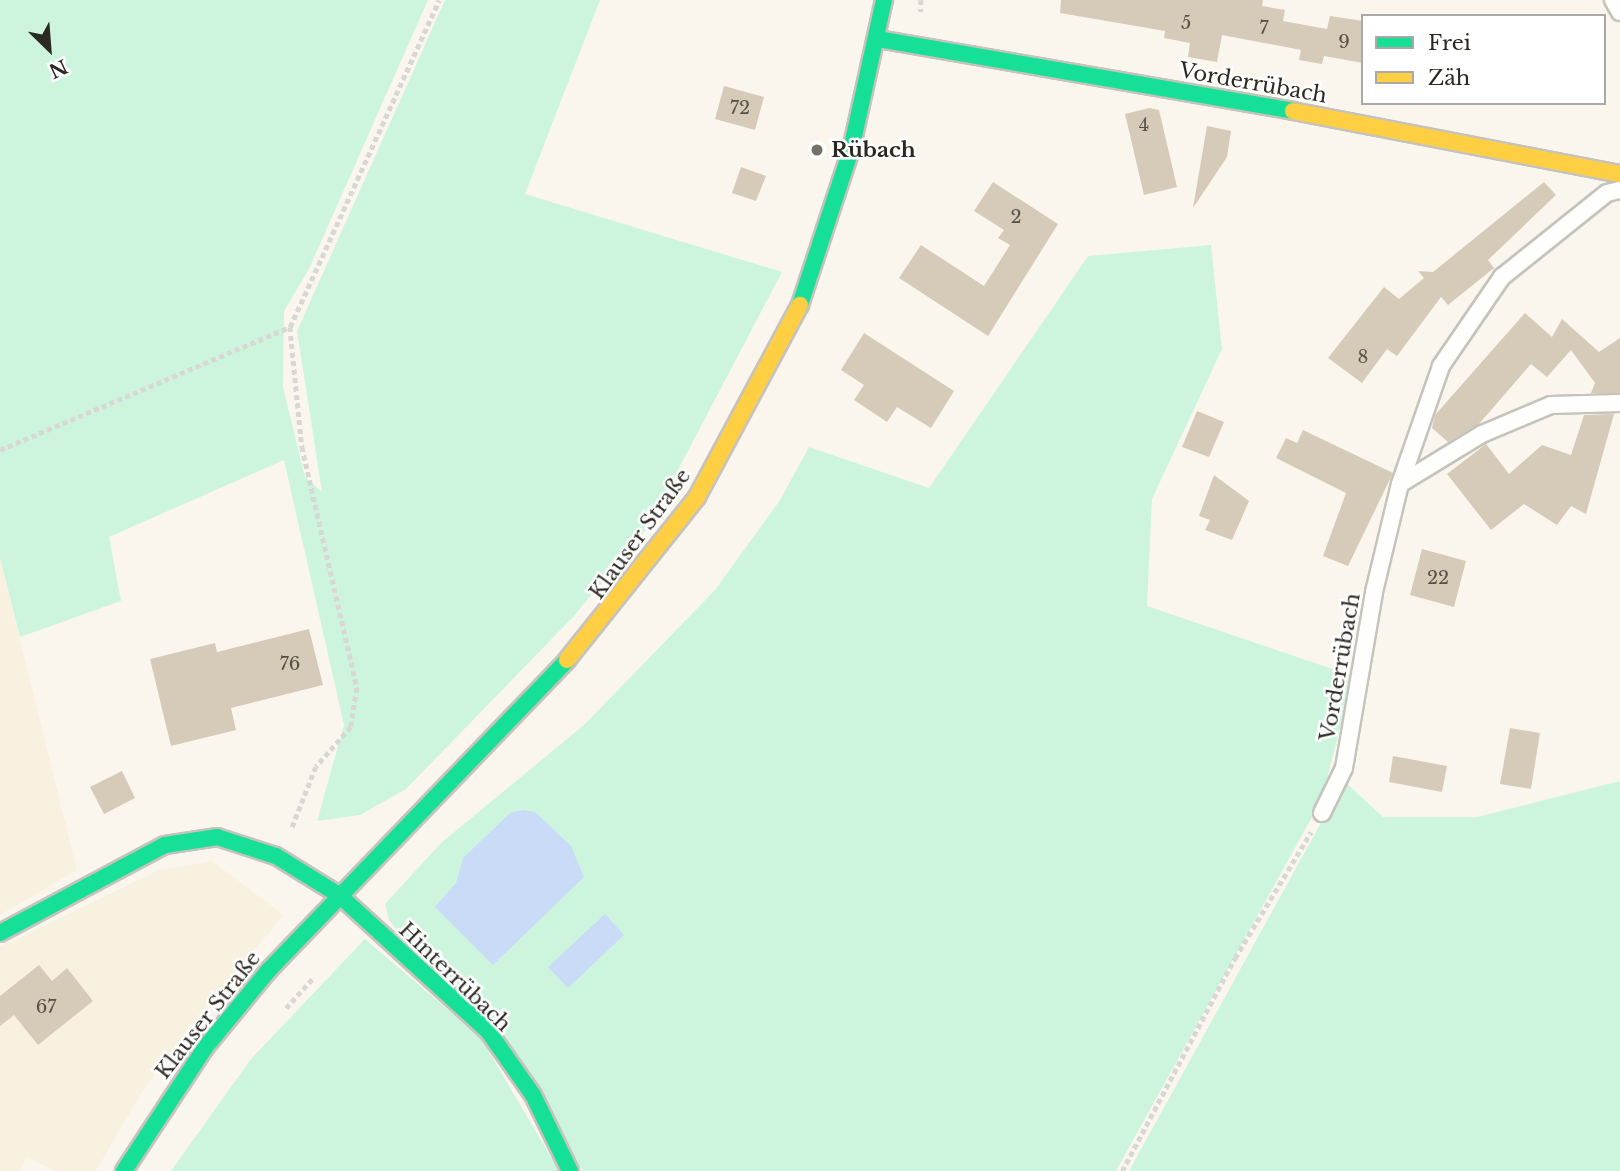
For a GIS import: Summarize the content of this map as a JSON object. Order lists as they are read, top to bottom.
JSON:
{
  "streets": {
    "street": ["Vorderrübach", "Klauser Straße", "Hinterrübach"]
  },
  "crossings": [
    ["Vorderrübach", "Klauser Straße"],
    ["Klauser Straße", "Hinterrübach"]
  ],
  "places": ["Rübach"],
  "house_numbers": [
    "5",
    "7",
    "9",
    "72",
    "4",
    "2",
    "8",
    "22",
    "76",
    "67"
  ],
  "legend": ["Frei", "Zäh"],
  "north": "bottom right"
}
